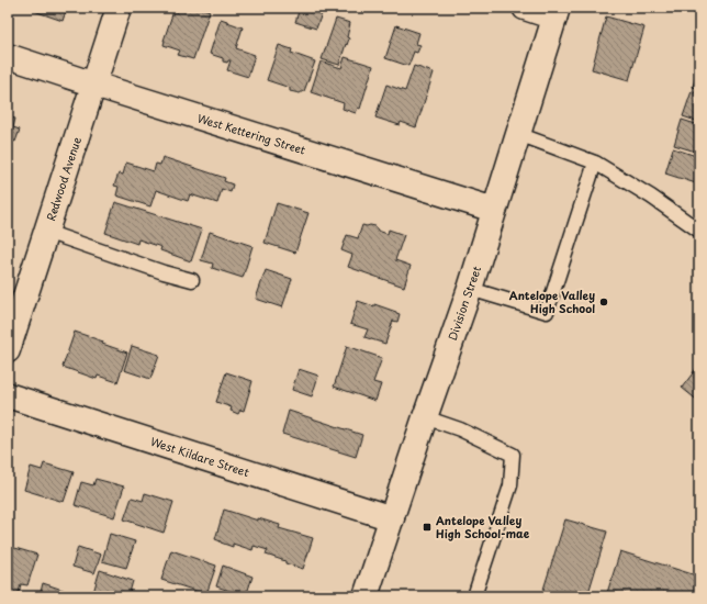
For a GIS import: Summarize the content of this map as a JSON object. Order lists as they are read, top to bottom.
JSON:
{
  "streets": {
    "street": [
      "West Kettering Street",
      "Redwood Avenue",
      "Division Street",
      "West Kildare Street"
    ]
  },
  "crossings": [
    ["West Kettering Street", "Redwood Avenue"],
    ["West Kettering Street", "Division Street"],
    ["Division Street", "West Kildare Street"]
  ],
  "places": {
    "other": ["Antelope Valley High School"],
    "transit": ["Antelope Valley High School-mae"]
  }
}
